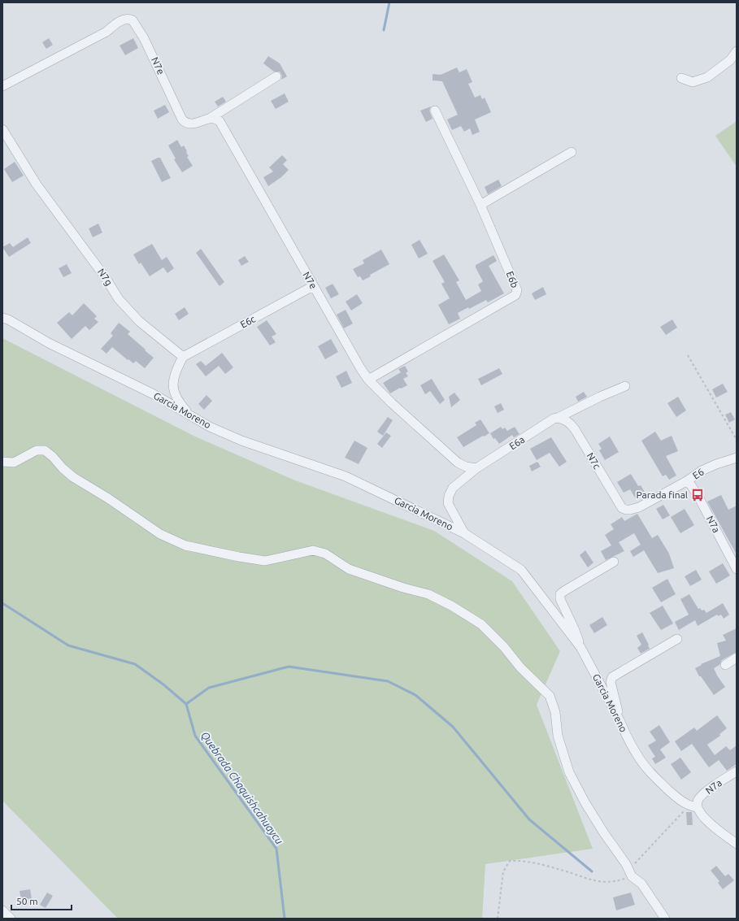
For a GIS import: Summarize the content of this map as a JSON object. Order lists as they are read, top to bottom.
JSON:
{
  "streets": {
    "street": [
      "N7e",
      "N7g",
      "E6b",
      "E6c",
      "Garcia Moreno",
      "E6a",
      "N7c",
      "E6",
      "N7a"
    ]
  },
  "crossings": [
    ["N7e", "E6b"],
    ["N7e", "E6c"],
    ["N7e", "E6a"],
    ["N7g", "E6c"],
    ["Garcia Moreno", "N7a"],
    ["E6a", "N7c"],
    ["N7c", "E6"],
    ["E6", "N7a"]
  ],
  "water": ["Quebrada Chaquishcahuaycu"],
  "places": {
    "bus stop": ["Parada final"]
  },
  "scale_bar": "50 m"
}
